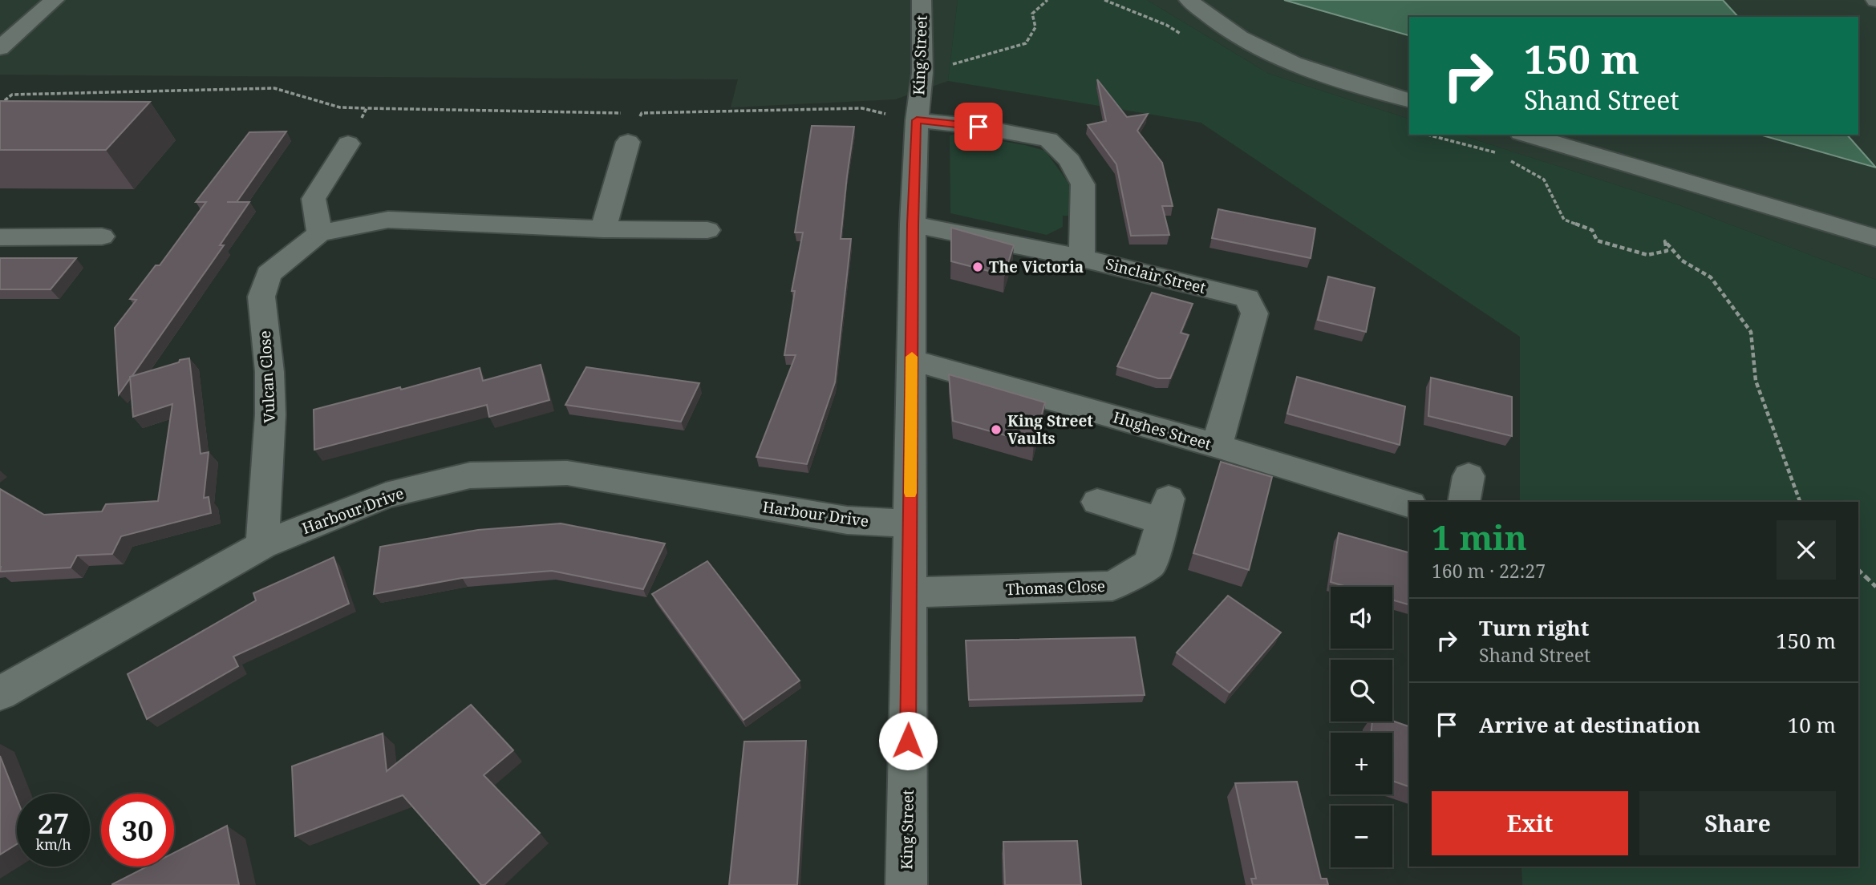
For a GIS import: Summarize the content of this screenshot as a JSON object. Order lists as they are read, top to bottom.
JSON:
{
  "streets": {
    "street": [
      "King Street",
      "Sinclair Street",
      "Vulcan Close",
      "Hughes Street",
      "Harbour Drive",
      "Thomas Close"
    ]
  },
  "crossings": [
    ["King Street", "Sinclair Street"],
    ["King Street", "Hughes Street"],
    ["King Street", "Harbour Drive"],
    ["King Street", "Thomas Close"],
    ["Sinclair Street", "Hughes Street"],
    ["Vulcan Close", "Harbour Drive"]
  ],
  "places": ["The Victoria", "King Street Vaults"],
  "page": {
    "turn": ["150 m", "Shand Street"],
    "heading": ["1 min", "160 m · 22:27"],
    "map_buttons": ["+", "−"],
    "list": [
      {
        "name": "Turn right",
        "note": "Shand Street",
        "value": "150 m"
      },
      {
        "name": "Arrive at destination",
        "value": "10 m"
      }
    ],
    "buttons": ["Exit", "Share"],
    "speed": "27 km/h",
    "limit": "30"
  }
}
